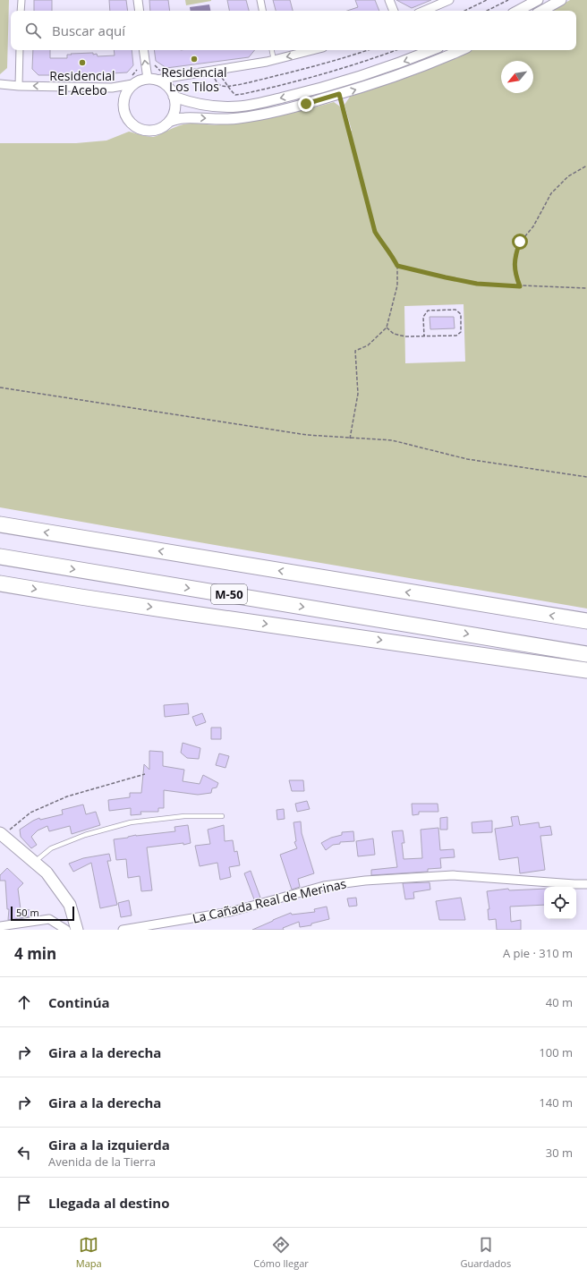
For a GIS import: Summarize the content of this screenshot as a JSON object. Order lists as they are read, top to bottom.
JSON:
{
  "streets": {
    "highway": ["M-50"],
    "street": ["La Cañada Real de Merinas"]
  },
  "places": ["Residencial Los Tilos", "Residencial El Acebo"],
  "scale_bar": "50 m",
  "north": "bottom left",
  "page": {
    "search": "Buscar aquí",
    "scale": "50 m",
    "heading": ["4 min", "A pie · 310 m"],
    "list": [
      ["Continúa", "40 m"],
      ["Gira a la derecha", "100 m"],
      ["Gira a la derecha", "140 m"],
      ["Gira a la izquierda", "Avenida de la Tierra", "30 m"],
      "Llegada al destino"
    ],
    "nav": ["Mapa", "Cómo llegar", "Guardados"]
  }
}
